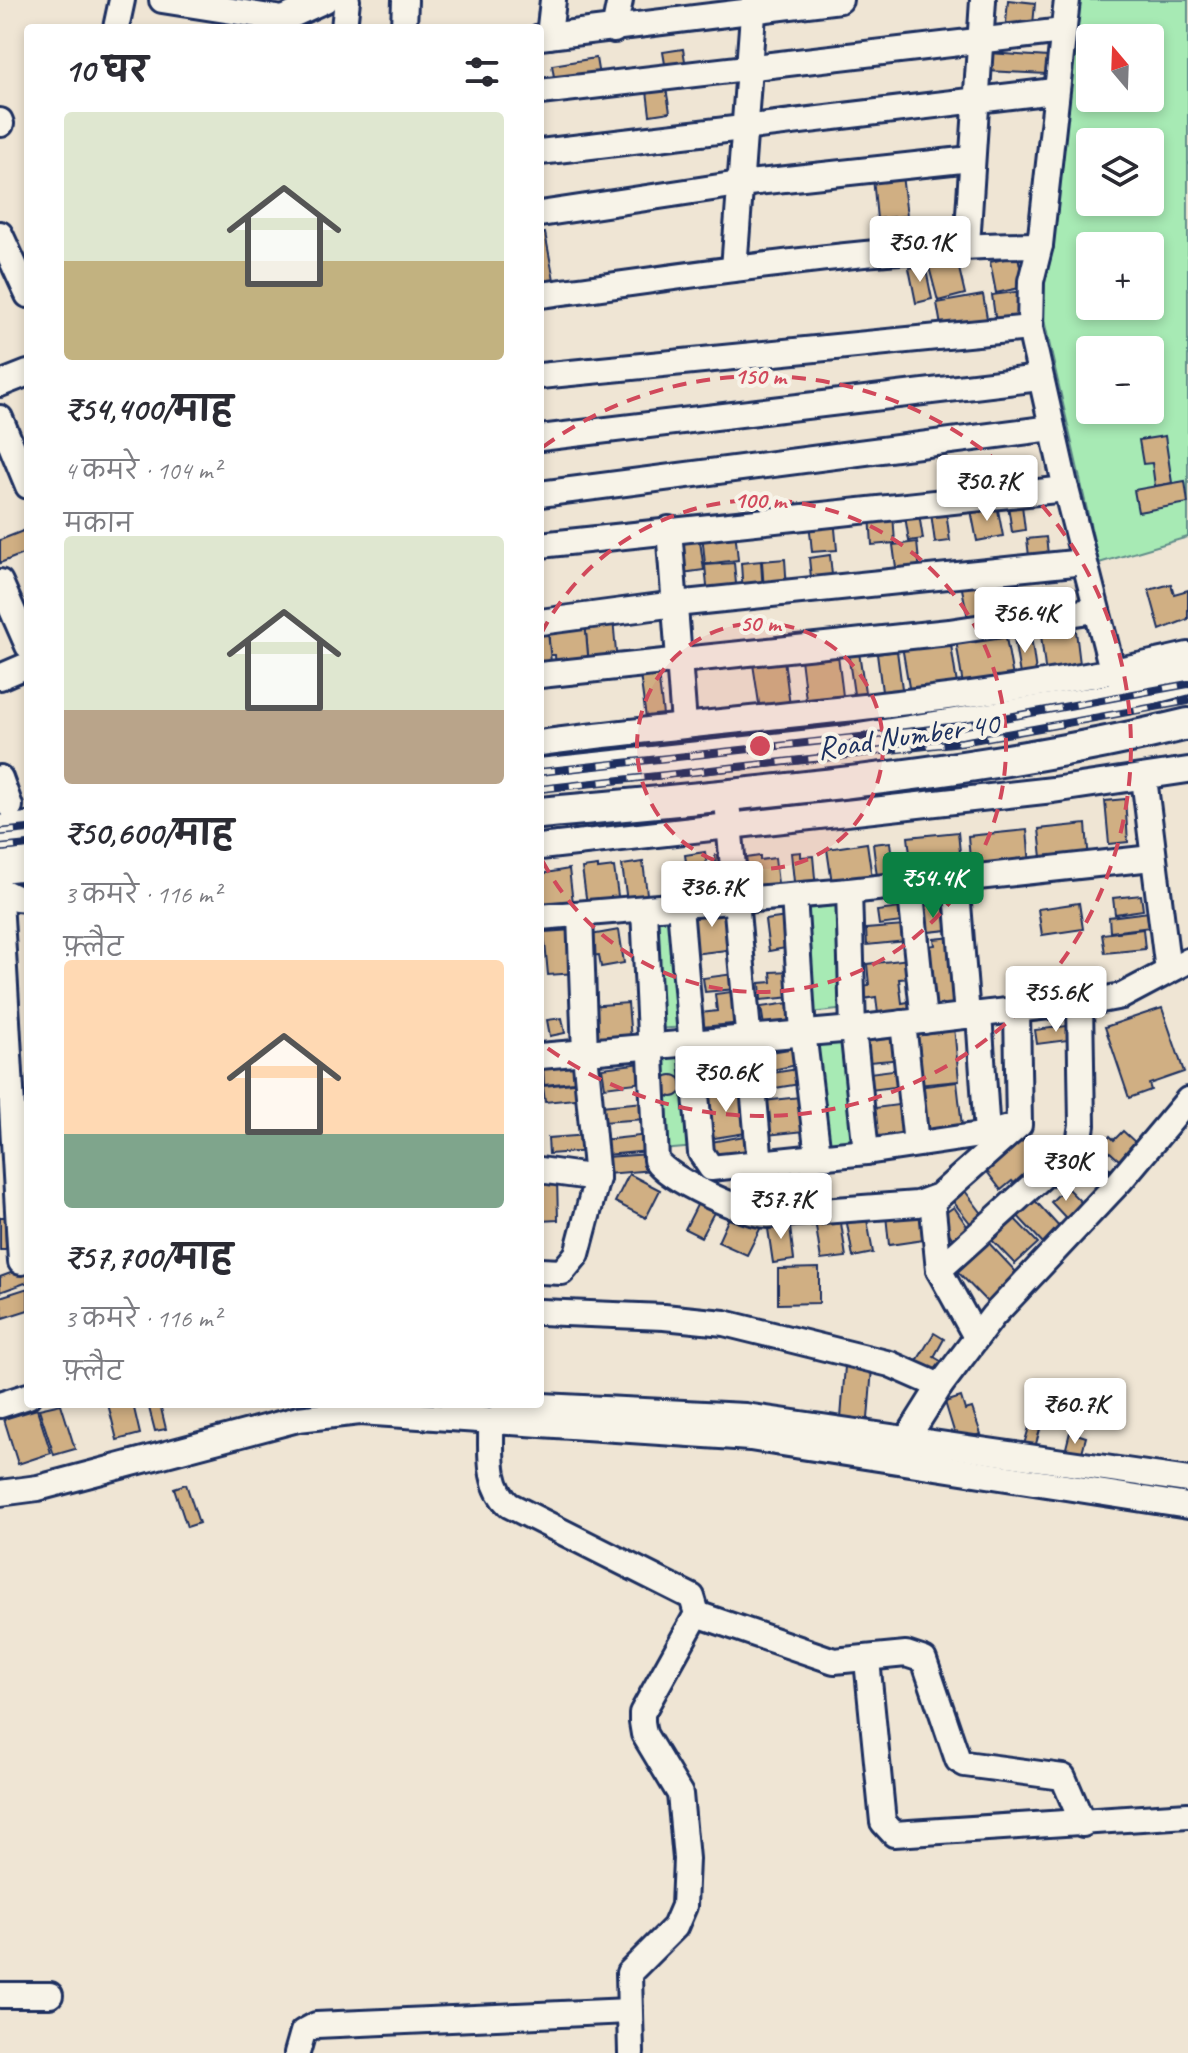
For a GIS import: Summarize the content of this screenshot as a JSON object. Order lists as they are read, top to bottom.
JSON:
{
  "streets": {
    "main road": ["Road Number 40"]
  },
  "north": "top",
  "page": {
    "map_buttons": ["+", "−"],
    "heading": "10 घर",
    "list": [
      {
        "name": "₹54,400/माह",
        "note": "4 कमरे · 104 m² · मकान"
      },
      {
        "name": "₹50,600/माह",
        "note": "3 कमरे · 116 m² · फ़्लैट"
      },
      {
        "name": "₹57,700/माह",
        "note": "3 कमरे · 116 m² · फ़्लैट"
      }
    ],
    "price": [
      "₹50.1K",
      "₹50.7K",
      "₹56.4K",
      "₹54.4K",
      "₹36.7K",
      "₹55.6K",
      "₹50.6K",
      "₹30K",
      "₹57.7K",
      "₹60.7K"
    ]
  },
  "rings": ["150 m", "100 m", "50 m"]
}
